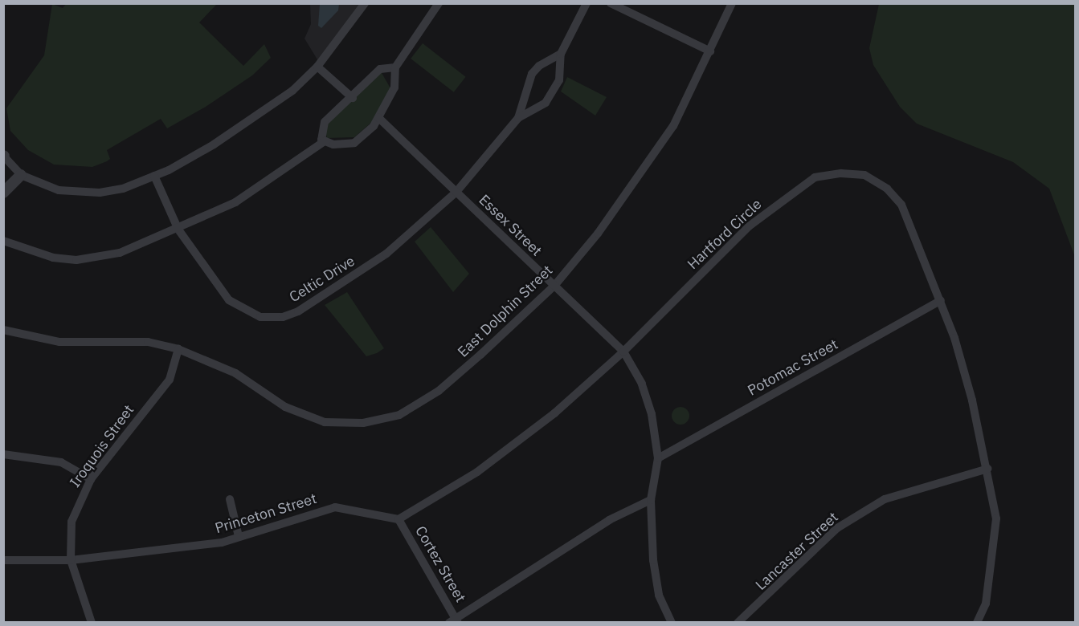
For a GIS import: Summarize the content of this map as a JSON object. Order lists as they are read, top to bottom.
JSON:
{
  "streets": {
    "street": [
      "Essex Street",
      "Hartford Circle",
      "Celtic Drive",
      "East Dolphin Street",
      "Potomac Street",
      "Iroquois Street",
      "Princeton Street",
      "Lancaster Street",
      "Cortez Street"
    ]
  },
  "crossings": [
    ["Essex Street", "Hartford Circle"],
    ["Essex Street", "Celtic Drive"],
    ["Essex Street", "East Dolphin Street"],
    ["Hartford Circle", "Potomac Street"],
    ["Hartford Circle", "Lancaster Street"],
    ["East Dolphin Street", "Iroquois Street"],
    ["Iroquois Street", "Princeton Street"],
    ["Princeton Street", "Cortez Street"]
  ]
}
